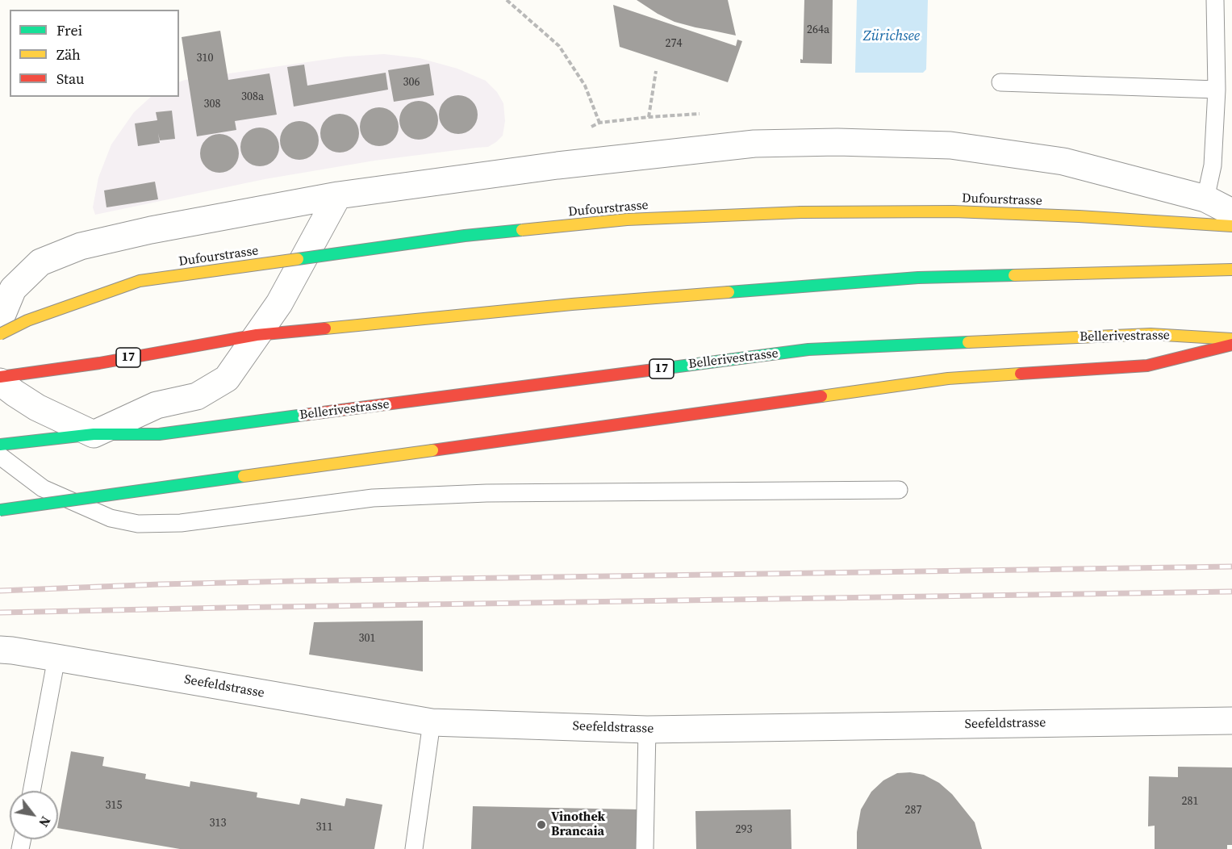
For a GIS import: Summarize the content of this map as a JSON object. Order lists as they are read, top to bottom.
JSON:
{
  "streets": {
    "main road": ["Dufourstrasse", "Bellerivestrasse", "17"],
    "street": ["Seefeldstrasse"]
  },
  "crossings": [
    ["Bellerivestrasse", "17"]
  ],
  "water": ["Zürichsee"],
  "places": ["Vinothek Brancaia"],
  "house_numbers": [
    "264a",
    "274",
    "310",
    "306",
    "308a",
    "308",
    "301",
    "281",
    "315",
    "287",
    "313",
    "311",
    "293"
  ],
  "legend": ["Frei", "Zäh", "Stau"],
  "north": "bottom right"
}
